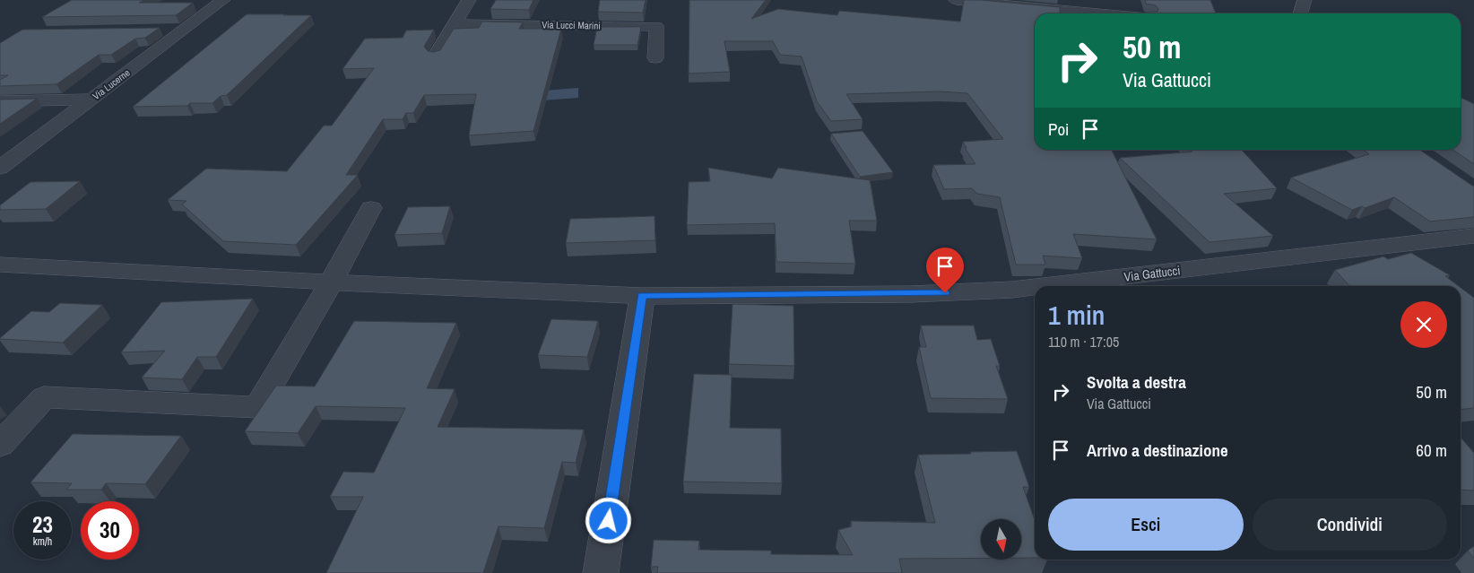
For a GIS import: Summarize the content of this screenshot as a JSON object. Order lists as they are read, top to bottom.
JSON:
{
  "streets": {
    "street": ["Via Lucci Marini", "Via Lucerne", "Via Gattucci"]
  },
  "north": "bottom",
  "page": {
    "turn": ["50 m", "Via Gattucci"],
    "then": "Poi",
    "heading": ["1 min", "110 m · 17:05"],
    "list": [
      {
        "name": "Svolta a destra",
        "note": "Via Gattucci",
        "value": "50 m"
      },
      {
        "name": "Arrivo a destinazione",
        "value": "60 m"
      }
    ],
    "buttons": ["Esci", "Condividi"],
    "speed": "23 km/h",
    "limit": "30"
  }
}
